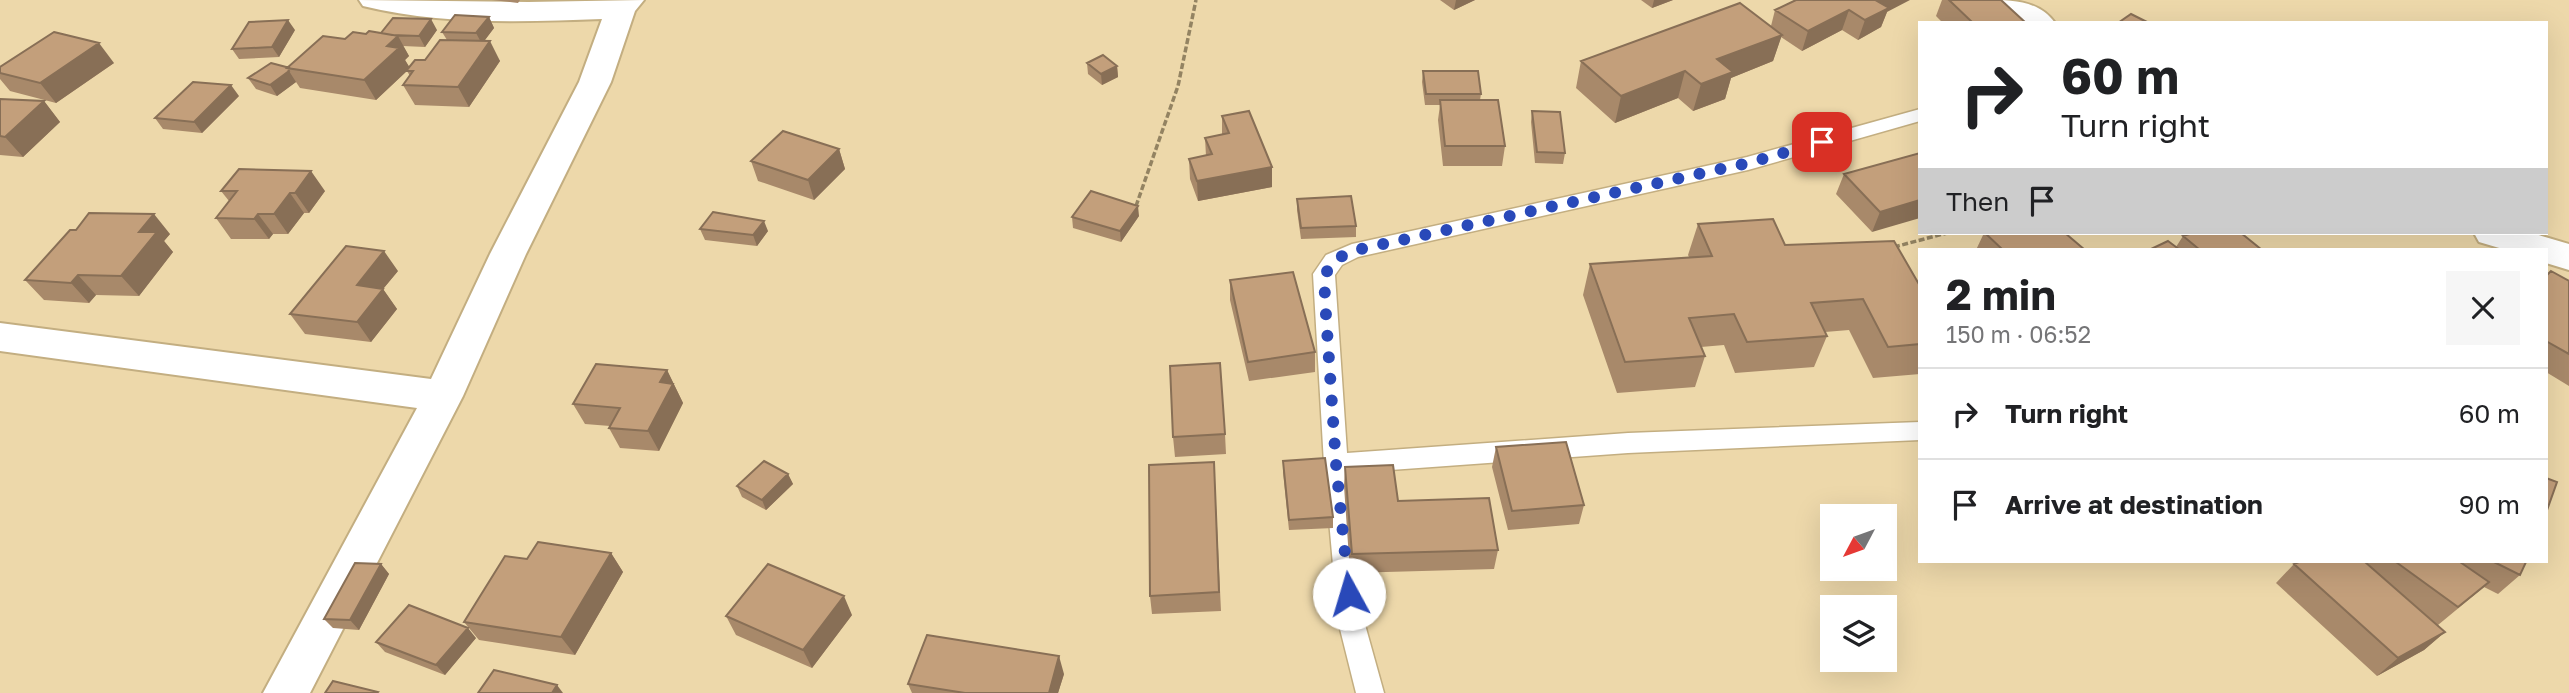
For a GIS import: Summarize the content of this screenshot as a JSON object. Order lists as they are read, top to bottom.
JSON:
{
  "north": "bottom left",
  "page": {
    "turn": ["60 m", "Turn right"],
    "then": "Then",
    "heading": ["2 min", "150 m · 06:52"],
    "list": [
      {
        "name": "Turn right",
        "value": "60 m"
      },
      {
        "name": "Arrive at destination",
        "value": "90 m"
      }
    ]
  }
}
